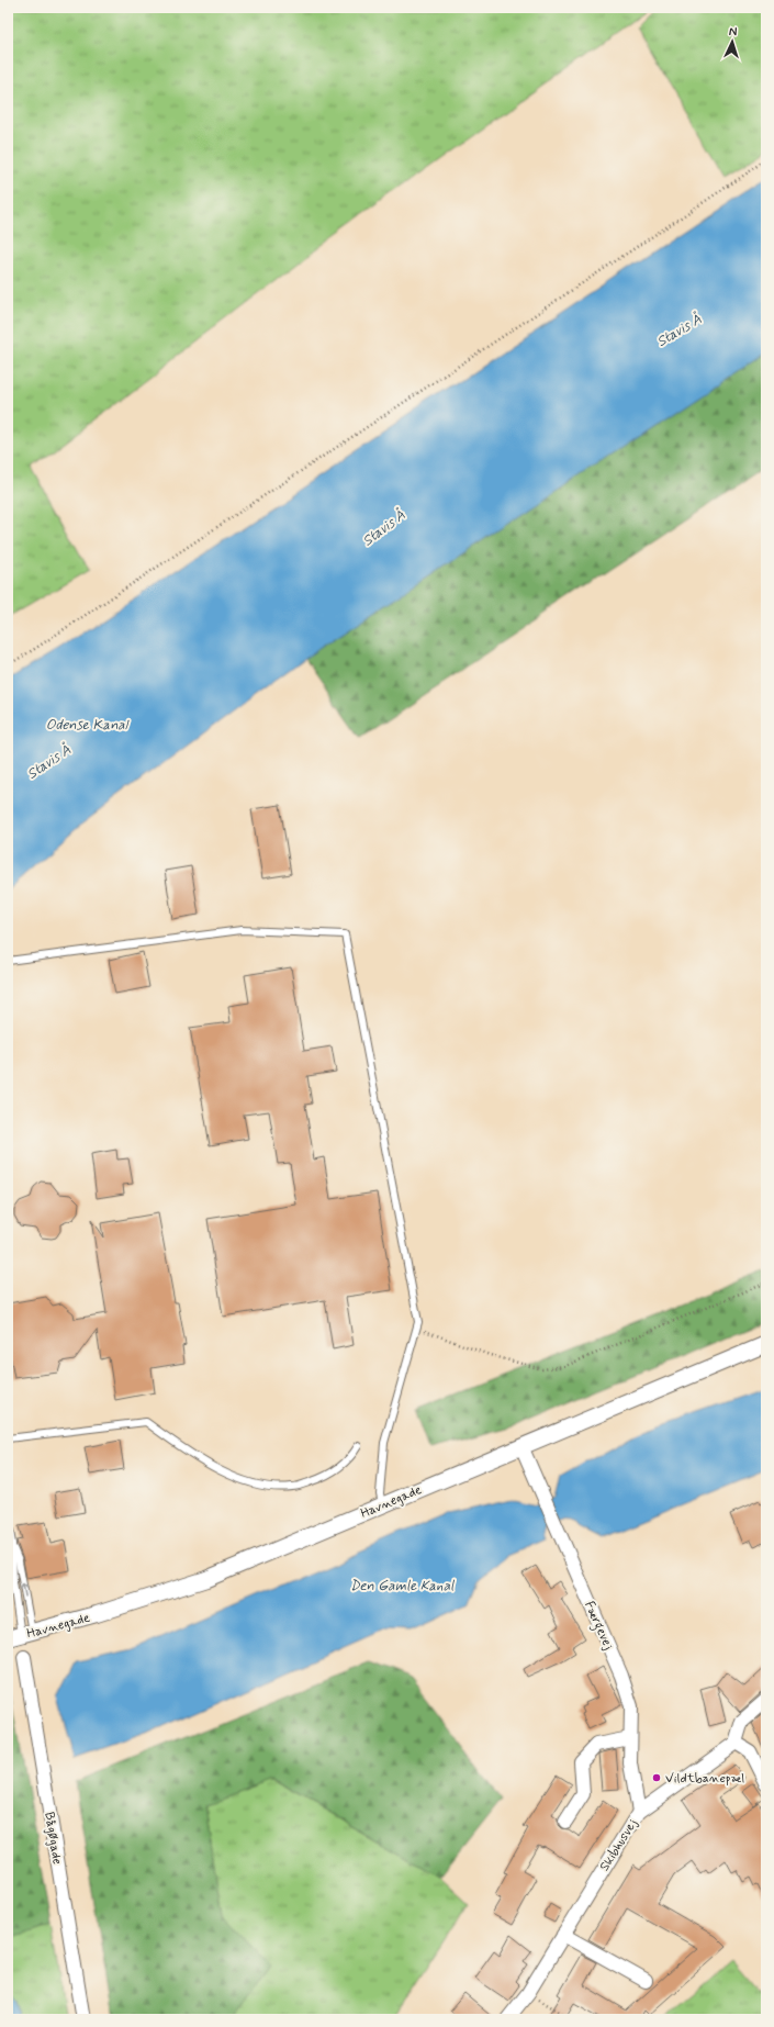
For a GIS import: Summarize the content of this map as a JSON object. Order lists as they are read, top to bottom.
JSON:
{
  "streets": {
    "street": [
      "Havnegade",
      "Færgevej",
      "Bågøgade",
      "Skibhusvej"
    ]
  },
  "crossings": [
    ["Havnegade", "Færgevej"],
    ["Færgevej", "Skibhusvej"]
  ],
  "water": ["Stavis Å", "Odense Kanal", "Den Gamle Kanal"],
  "places": ["Vildtbanepæl"],
  "north": "top"
}
